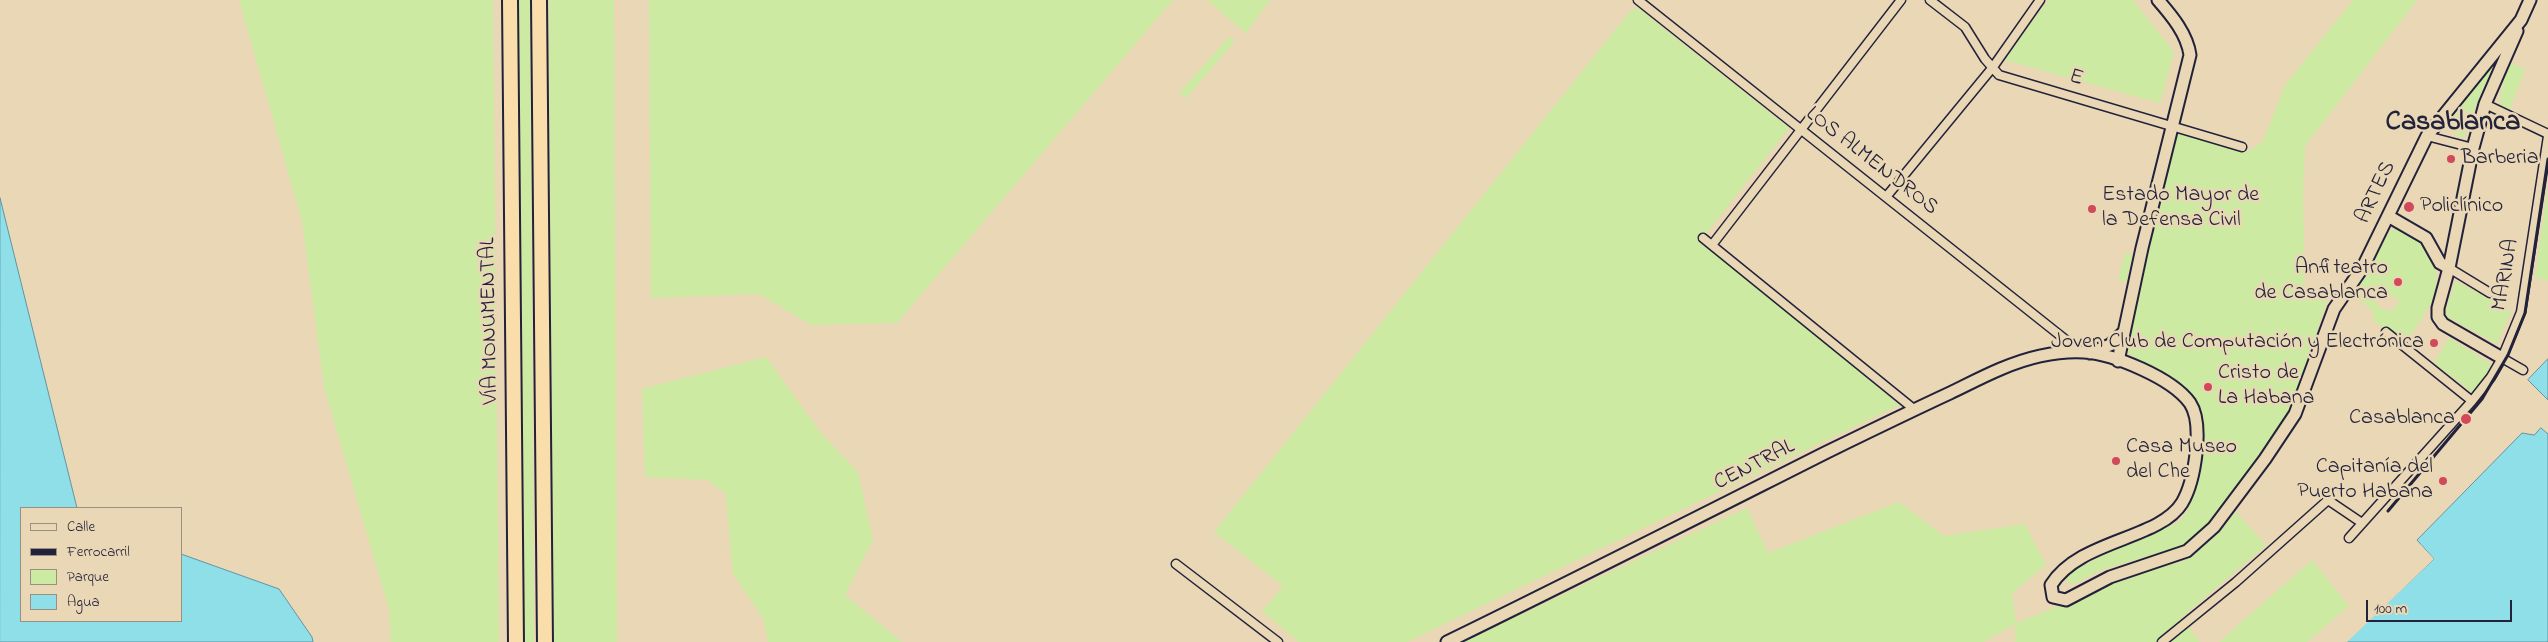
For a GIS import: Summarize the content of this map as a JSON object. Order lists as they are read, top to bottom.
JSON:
{
  "streets": {
    "highway": ["VÍA MONUMENTAL"],
    "street": [
      "E",
      "LOS ALMENDROS",
      "ARTES",
      "MARINA",
      "CENTRAL"
    ]
  },
  "crossings": [
    ["LOS ALMENDROS", "CENTRAL"]
  ],
  "districts": ["Casablanca"],
  "places": [
    "Barberia",
    "Policlínico",
    "Estado Mayor de la Defensa Civil",
    "Anfiteatro de Casablanca",
    "Joven Club de Computación y Electrónica",
    "Cristo de La Habana",
    "Casablanca",
    "Casa Museo del Che",
    "Capitanía del Puerto Habana"
  ],
  "legend": [
    "Calle",
    "Ferrocarril",
    "Parque",
    "Agua"
  ],
  "scale_bar": "100 m"
}
